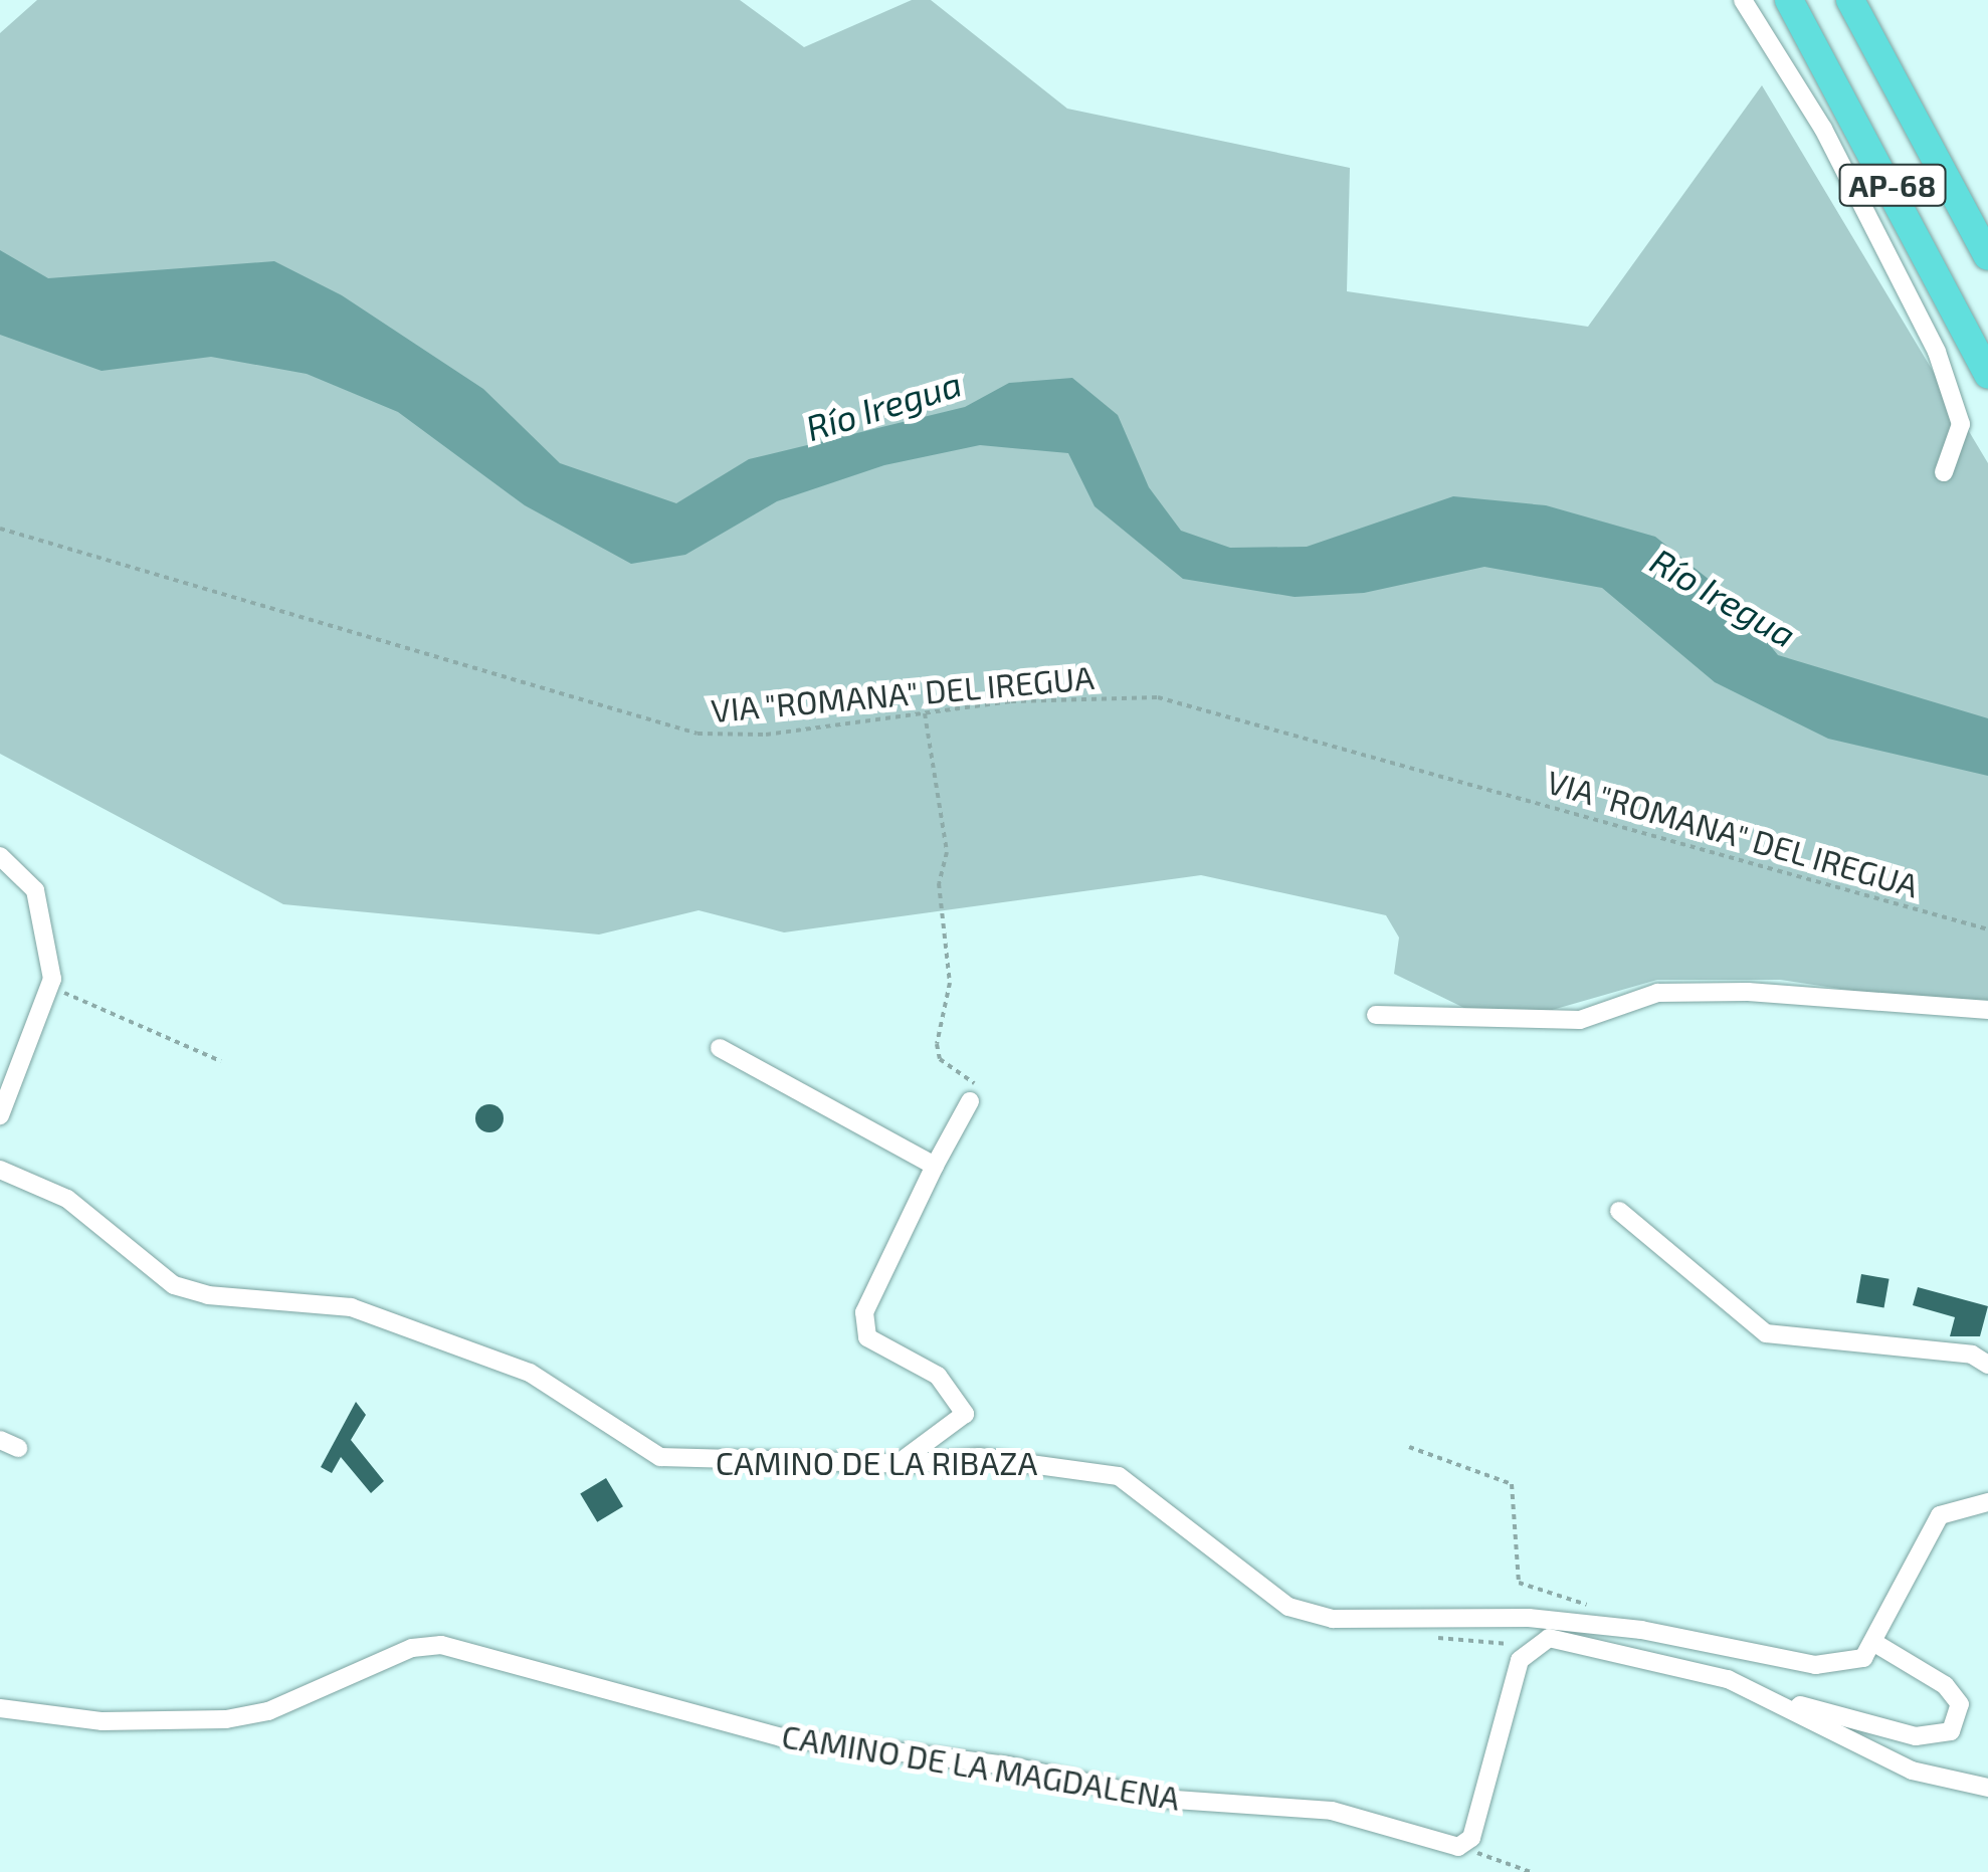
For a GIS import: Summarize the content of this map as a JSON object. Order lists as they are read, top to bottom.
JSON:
{
  "streets": {
    "highway": ["AP-68"],
    "street": ["CAMINO DE LA RIBAZA", "CAMINO DE LA MAGDALENA"],
    "path": ["VIA \"ROMANA\" DEL IREGUA"]
  },
  "water": ["Río Iregua"]
}
